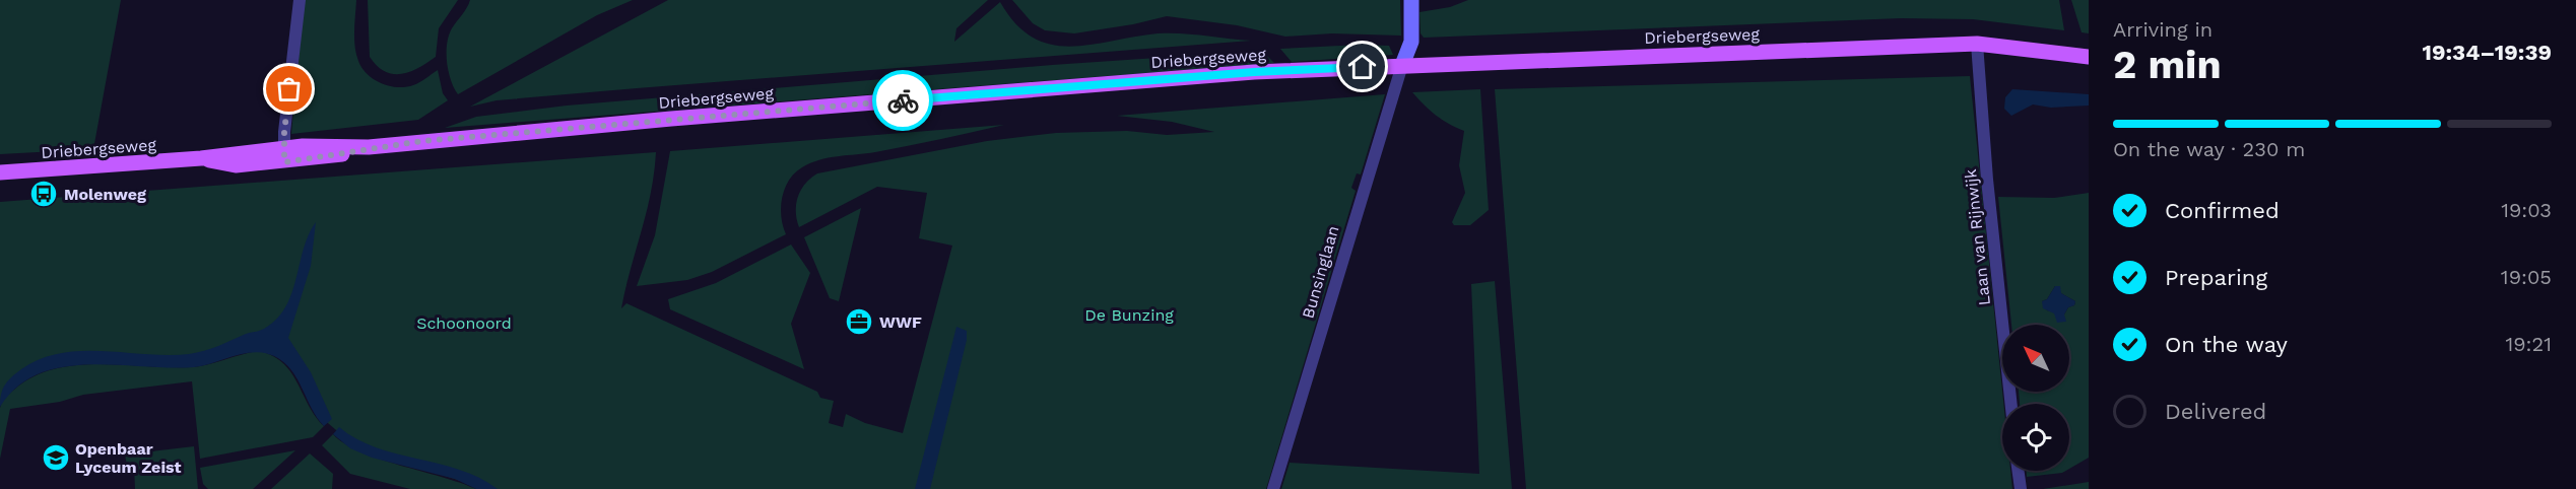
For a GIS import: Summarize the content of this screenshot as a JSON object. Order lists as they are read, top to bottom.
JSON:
{
  "streets": {
    "main road": ["Driebergseweg"],
    "street": ["Laan van Rijnwijk", "Bunsinglaan"]
  },
  "crossings": [
    ["Driebergseweg", "Laan van Rijnwijk"],
    ["Driebergseweg", "Bunsinglaan"]
  ],
  "parks": ["De Bunzing", "Schoonoord"],
  "places": {
    "bus stop": ["Molenweg"],
    "office": ["WWF"],
    "school or university": ["Openbaar Lyceum Zeist"]
  },
  "north": "top left",
  "page": {
    "heading": ["2 min", "Arriving in", "19:34–19:39"],
    "bar": "On the way · 230 m",
    "list": [
      ["Confirmed", "19:03"],
      ["Preparing", "19:05"],
      ["On the way", "19:21"],
      "Delivered"
    ]
  }
}
